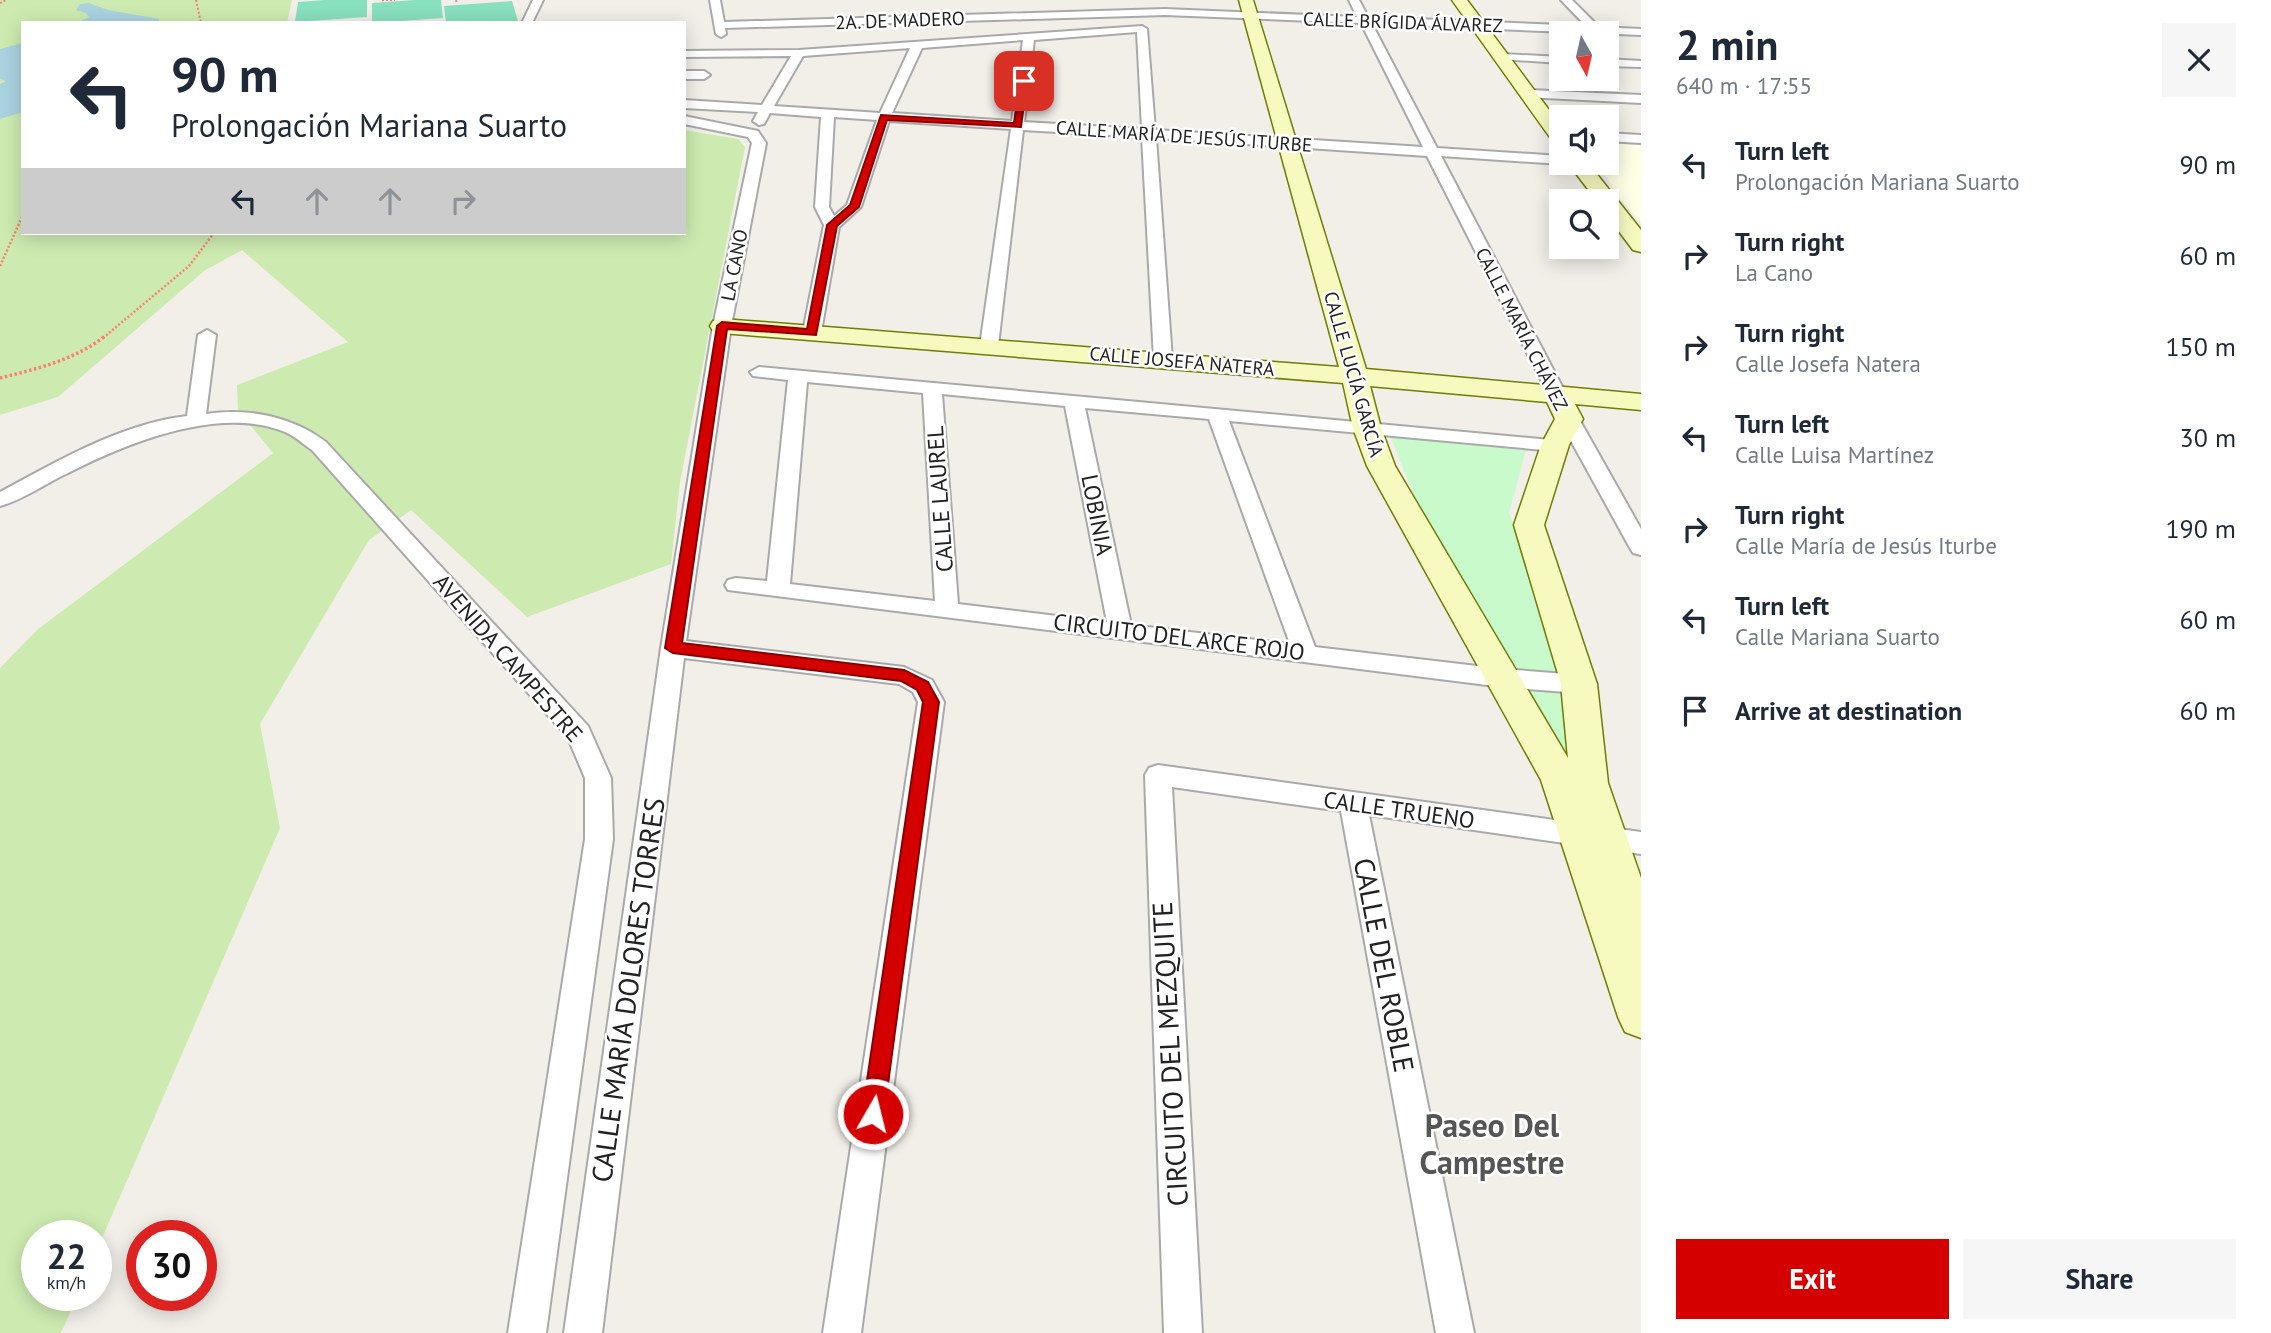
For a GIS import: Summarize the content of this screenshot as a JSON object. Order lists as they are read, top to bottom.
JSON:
{
  "streets": {
    "street": [
      "2A. DE MADERO",
      "CALLE BRÍGIDA ÁLVAREZ",
      "CALLE MARÍA DE JESÚS ITURBE",
      "LA CANO",
      "CALLE MARÍA CHÁVEZ",
      "CALLE JOSEFA NATERA",
      "CALLE LUCÍA GARCÍA",
      "CALLE LAUREL",
      "LOBINIA",
      "CIRCUITO DEL ARCE ROJO",
      "AVENIDA CAMPESTRE",
      "CALLE TRUENO",
      "CALLE DEL ROBLE",
      "CALLE MARÍA DOLORES TORRES",
      "CIRCUITO DEL MEZQUITE"
    ]
  },
  "crossings": [
    ["2A. DE MADERO", "CALLE BRÍGIDA ÁLVAREZ"],
    ["CALLE BRÍGIDA ÁLVAREZ", "CALLE MARÍA CHÁVEZ"],
    ["CALLE BRÍGIDA ÁLVAREZ", "CALLE LUCÍA GARCÍA"],
    ["CALLE MARÍA DE JESÚS ITURBE", "CALLE MARÍA CHÁVEZ"],
    ["CALLE MARÍA DE JESÚS ITURBE", "CALLE LUCÍA GARCÍA"],
    ["LA CANO", "CALLE JOSEFA NATERA"],
    ["LA CANO", "CALLE MARÍA DOLORES TORRES"],
    ["CALLE MARÍA CHÁVEZ", "CALLE JOSEFA NATERA"],
    ["CALLE MARÍA CHÁVEZ", "CALLE LUCÍA GARCÍA"],
    ["CALLE MARÍA CHÁVEZ", "CIRCUITO DEL ARCE ROJO"],
    ["CALLE MARÍA CHÁVEZ", "CALLE TRUENO"],
    ["CALLE JOSEFA NATERA", "CALLE LUCÍA GARCÍA"],
    ["CALLE LUCÍA GARCÍA", "CIRCUITO DEL ARCE ROJO"],
    ["CALLE LUCÍA GARCÍA", "CALLE TRUENO"],
    ["CALLE LAUREL", "CIRCUITO DEL ARCE ROJO"],
    ["LOBINIA", "CIRCUITO DEL ARCE ROJO"],
    ["CALLE TRUENO", "CALLE DEL ROBLE"],
    ["CALLE TRUENO", "CIRCUITO DEL MEZQUITE"]
  ],
  "districts": ["Paseo Del Campestre"],
  "north": "bottom",
  "page": {
    "heading": ["2 min", "640 m · 17:55"],
    "turn": ["90 m", "Prolongación Mariana Suarto"],
    "list": [
      {
        "name": "Turn left",
        "note": "Prolongación Mariana Suarto",
        "value": "90 m"
      },
      {
        "name": "Turn right",
        "note": "La Cano",
        "value": "60 m"
      },
      {
        "name": "Turn right",
        "note": "Calle Josefa Natera",
        "value": "150 m"
      },
      {
        "name": "Turn left",
        "note": "Calle Luisa Martínez",
        "value": "30 m"
      },
      {
        "name": "Turn right",
        "note": "Calle María de Jesús Iturbe",
        "value": "190 m"
      },
      {
        "name": "Turn left",
        "note": "Calle Mariana Suarto",
        "value": "60 m"
      },
      {
        "name": "Arrive at destination",
        "value": "60 m"
      }
    ],
    "speed": "22 km/h",
    "limit": "30",
    "buttons": ["Exit", "Share"]
  }
}
